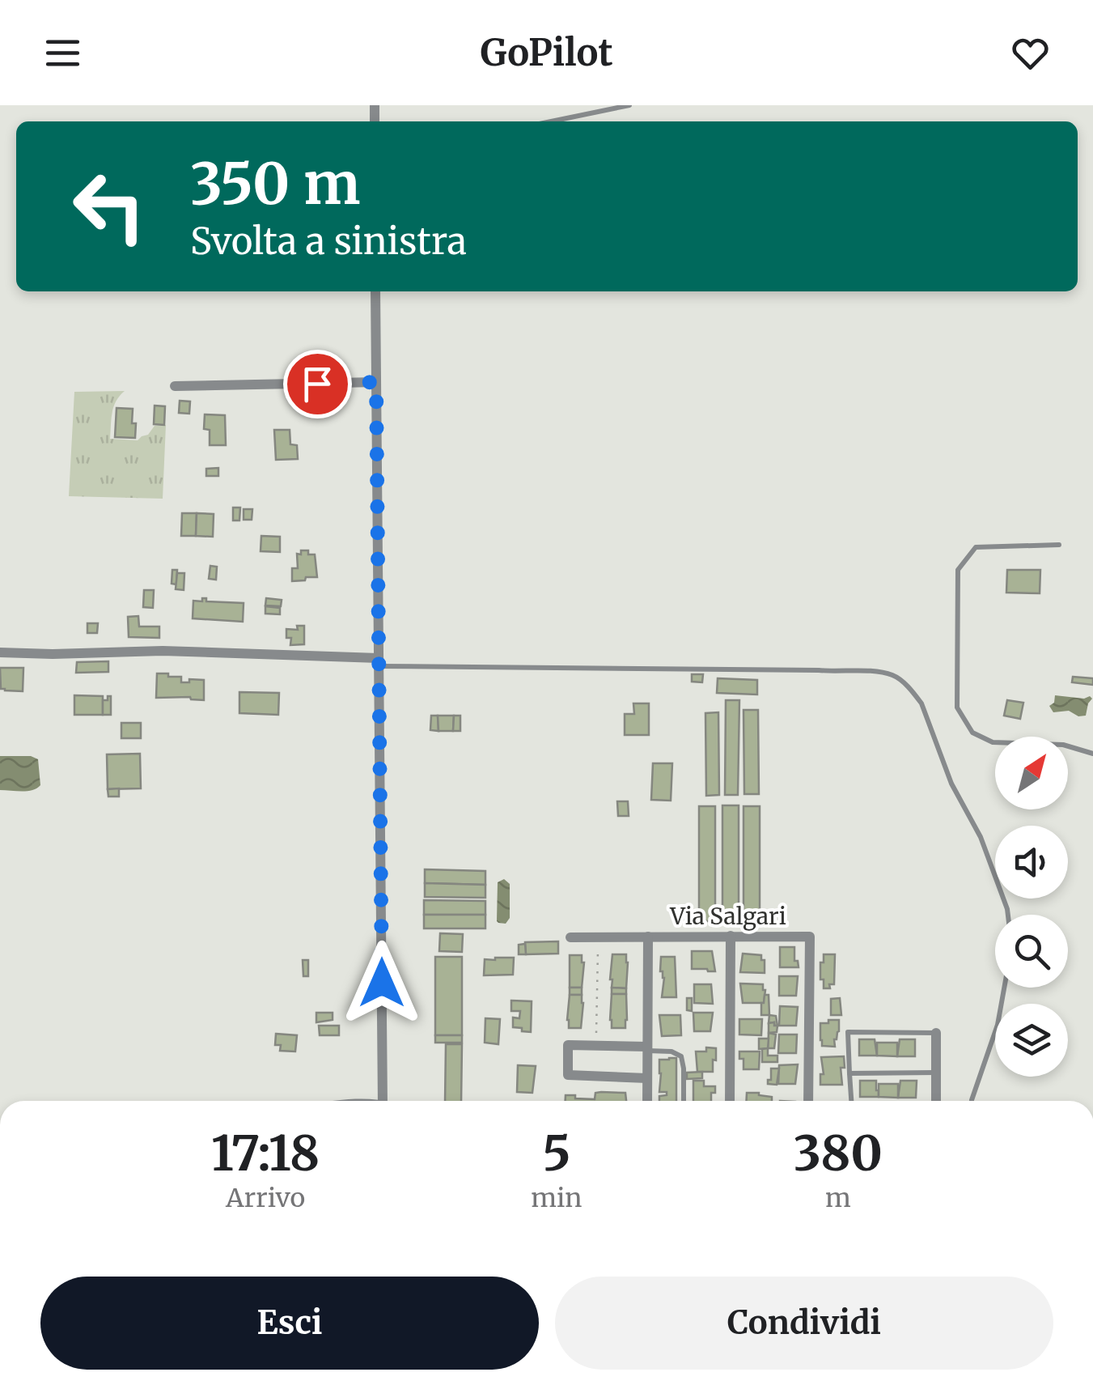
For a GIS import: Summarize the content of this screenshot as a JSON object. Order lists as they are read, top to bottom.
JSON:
{
  "streets": {
    "street": ["Via Salgari"]
  },
  "north": "top right",
  "page": {
    "header": "GoPilot",
    "turn": ["350 m", "Svolta a sinistra"],
    "eta": [
      "17:18",
      "Arrivo",
      "5",
      "min",
      "380",
      "m"
    ],
    "buttons": ["Esci", "Condividi"]
  }
}
